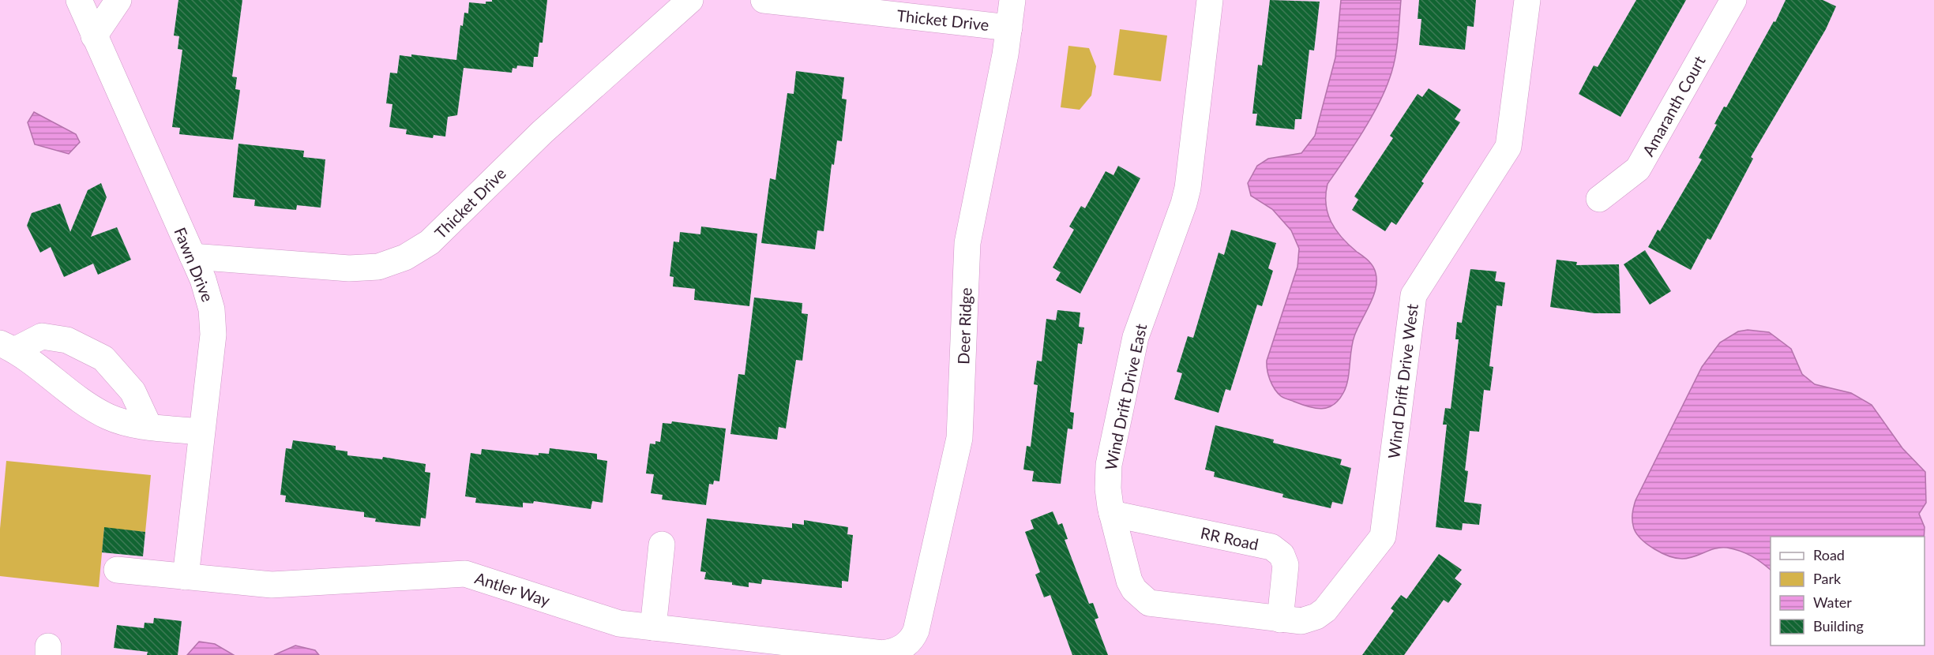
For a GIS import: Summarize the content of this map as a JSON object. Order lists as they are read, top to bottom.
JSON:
{
  "streets": {
    "street": [
      "Thicket Drive",
      "Amaranth Court",
      "Fawn Drive",
      "Deer Ridge",
      "Wind Drift Drive West",
      "Wind Drift Drive East",
      "RR Road",
      "Antler Way"
    ]
  },
  "crossings": [
    ["Thicket Drive", "Fawn Drive"],
    ["Thicket Drive", "Deer Ridge"],
    ["Fawn Drive", "Antler Way"],
    ["Deer Ridge", "Antler Way"],
    ["Wind Drift Drive West", "Wind Drift Drive East"],
    ["Wind Drift Drive West", "RR Road"],
    ["Wind Drift Drive East", "RR Road"]
  ],
  "legend": [
    "Road",
    "Park",
    "Water",
    "Building"
  ]
}
